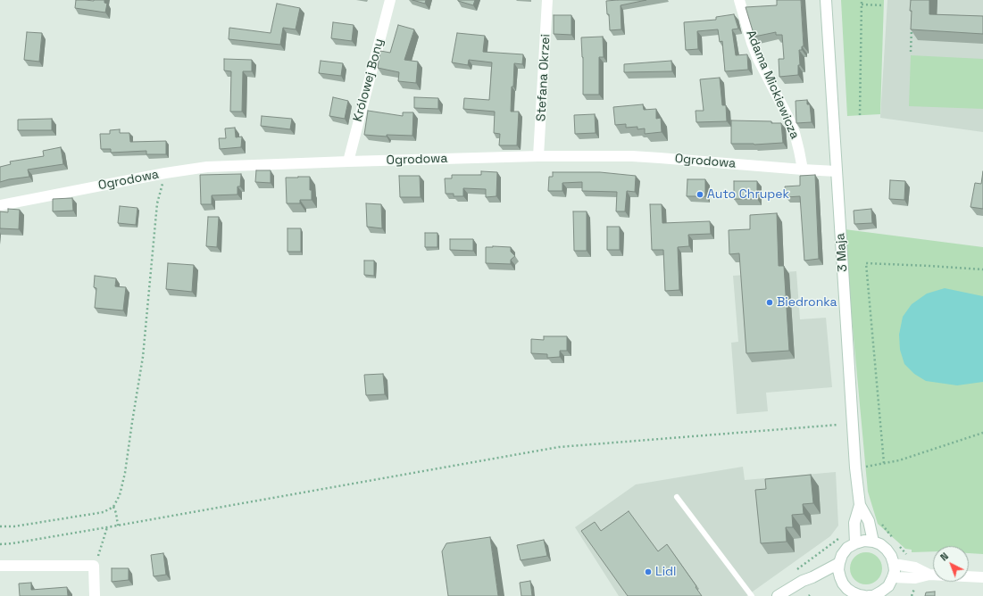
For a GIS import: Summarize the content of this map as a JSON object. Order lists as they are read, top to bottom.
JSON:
{
  "streets": {
    "street": [
      "Stefana Okrzei",
      "Królowej Bony",
      "Adama Mickiewicza",
      "Ogrodowa",
      "3 Maja"
    ]
  },
  "crossings": [
    ["Stefana Okrzei", "Ogrodowa"],
    ["Królowej Bony", "Ogrodowa"],
    ["Adama Mickiewicza", "Ogrodowa"],
    ["Ogrodowa", "3 Maja"]
  ],
  "places": ["Auto Chrupek", "Biedronka", "Lidl"],
  "north": "top left"
}
